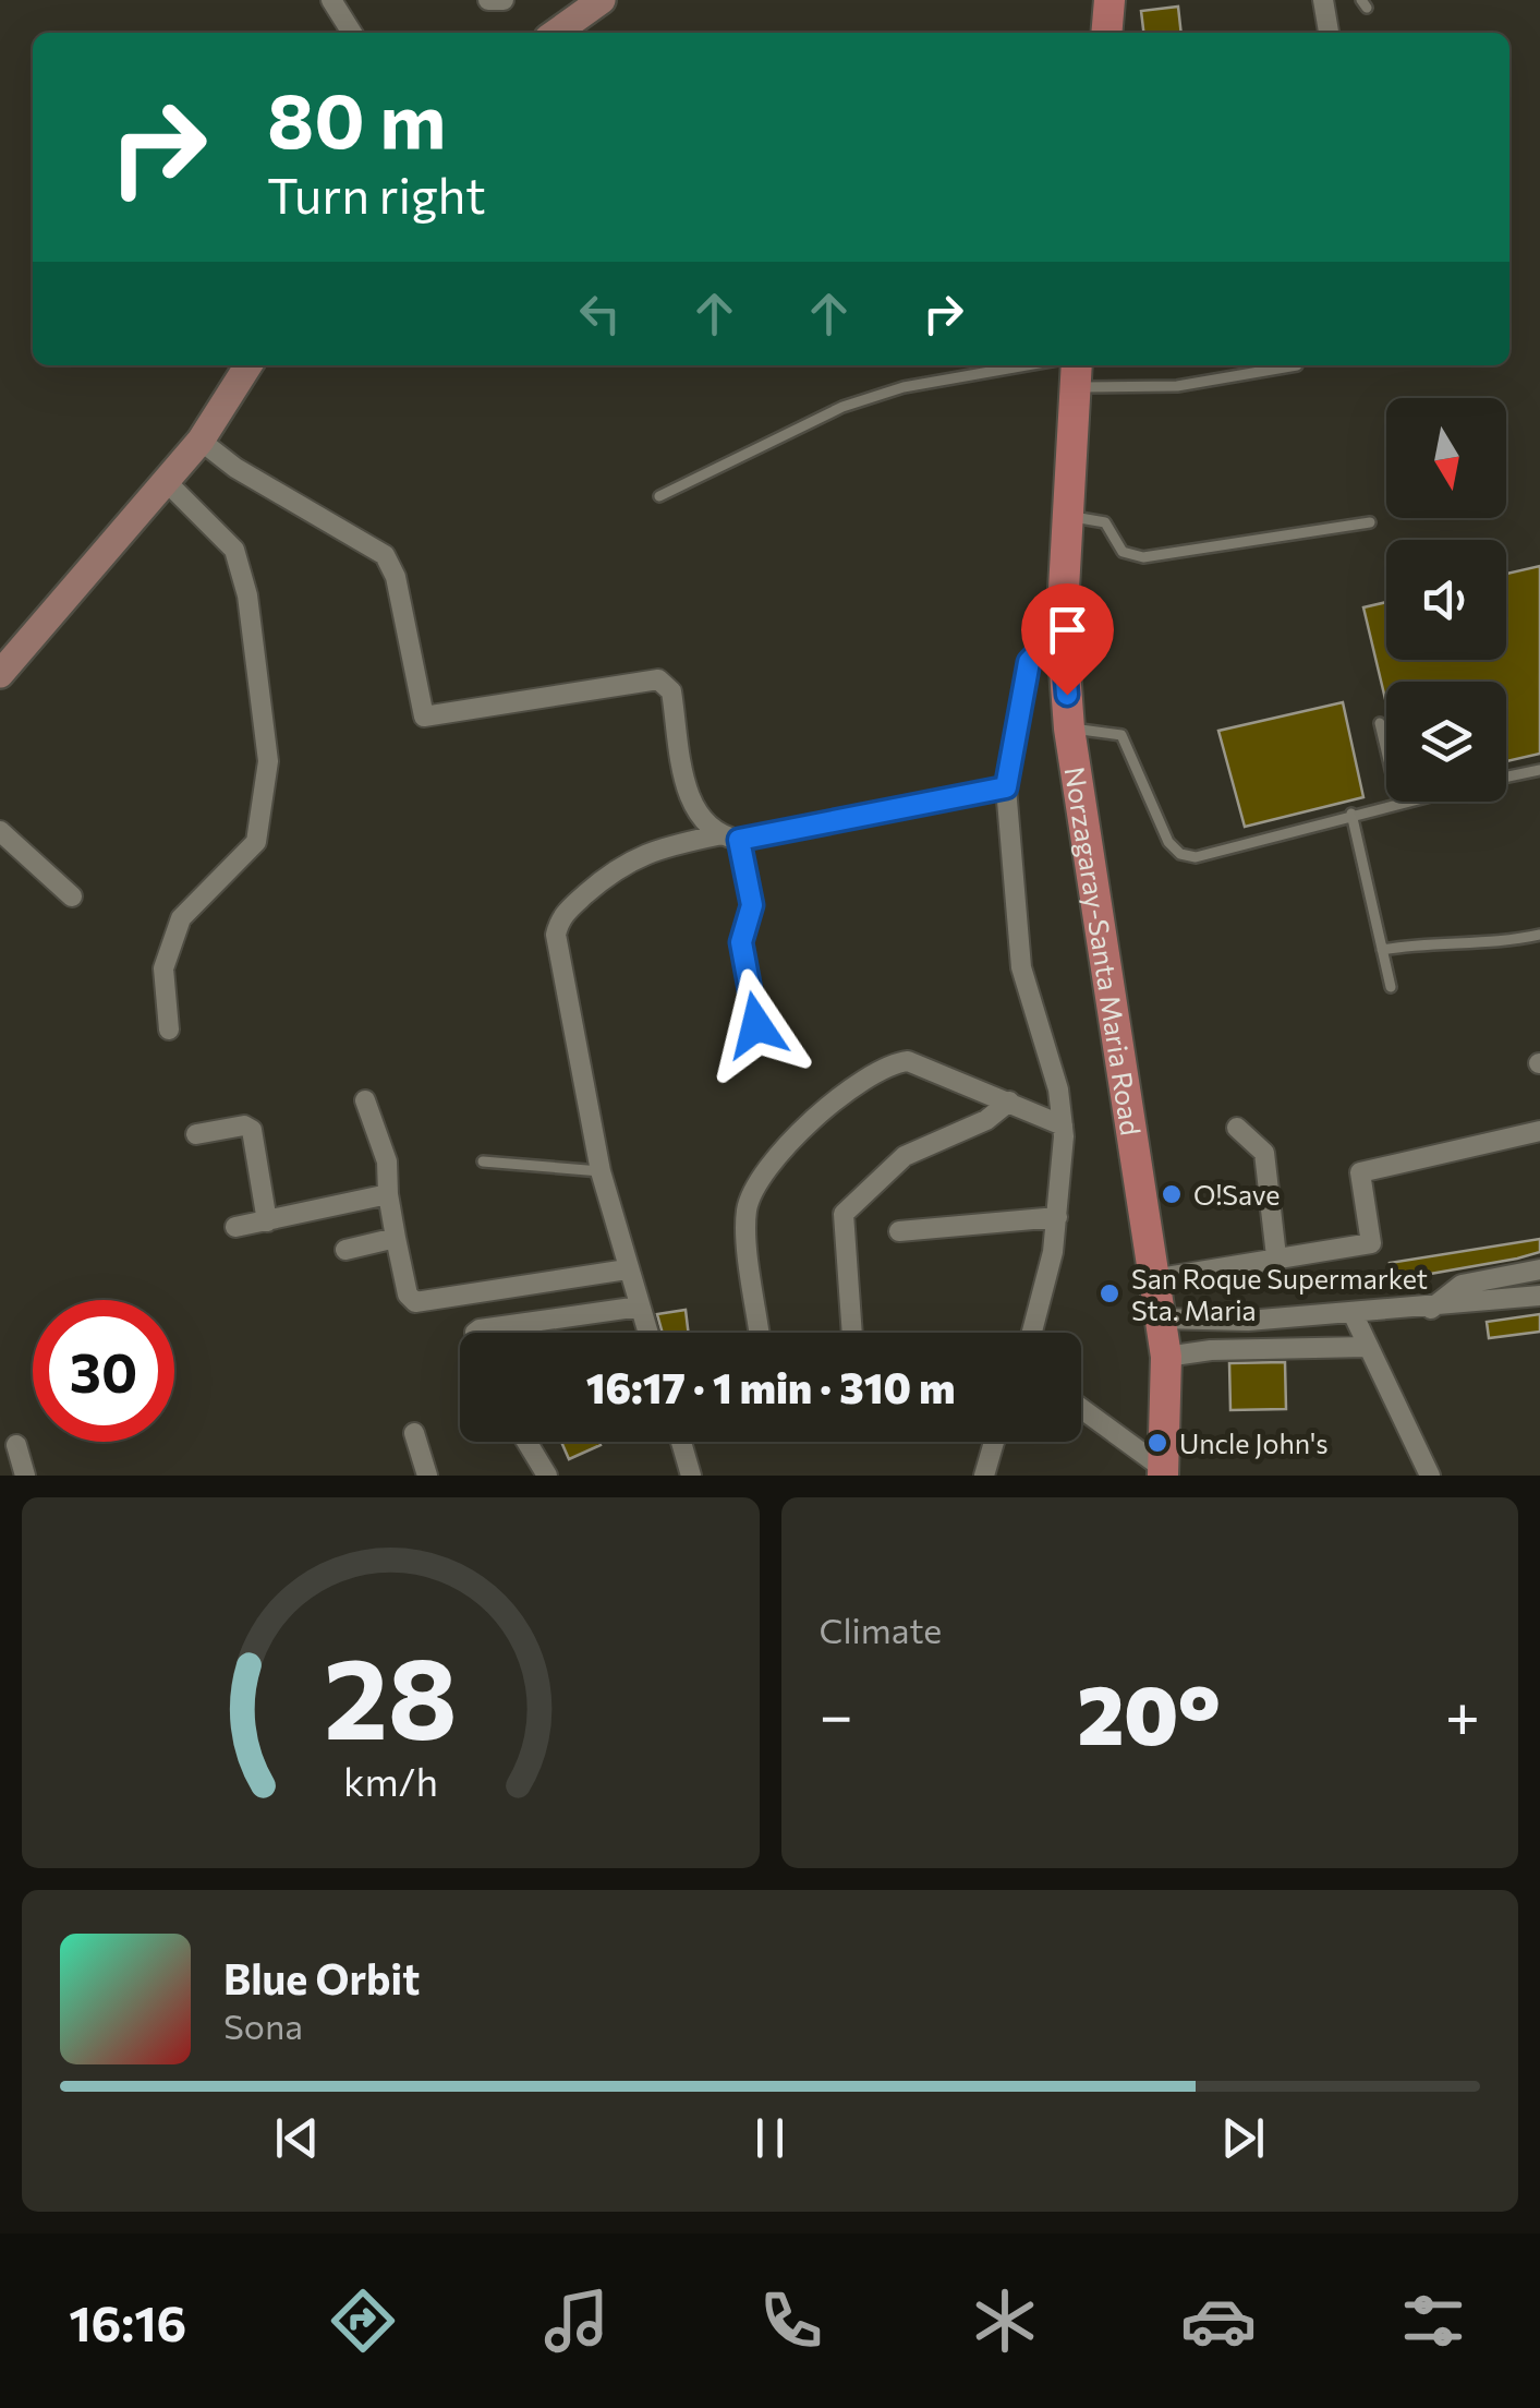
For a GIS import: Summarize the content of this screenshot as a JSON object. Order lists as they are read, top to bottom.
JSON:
{
  "streets": {
    "main road": ["Norzagaray-Santa Maria Road"]
  },
  "places": ["O!Save", "San Roque Supermarket Sta. Maria", "Uncle John's"],
  "north": "bottom",
  "page": {
    "turn": ["80 m", "Turn right"],
    "limit": "30",
    "trip": "16:17 · 1 min · 310 m",
    "tile": "Climate",
    "heat": ["−", "20°", "+"],
    "song": ["Blue Orbit", "Sona"],
    "tabs": "16:16",
    "gauge": ["28", "km/h"]
  }
}
